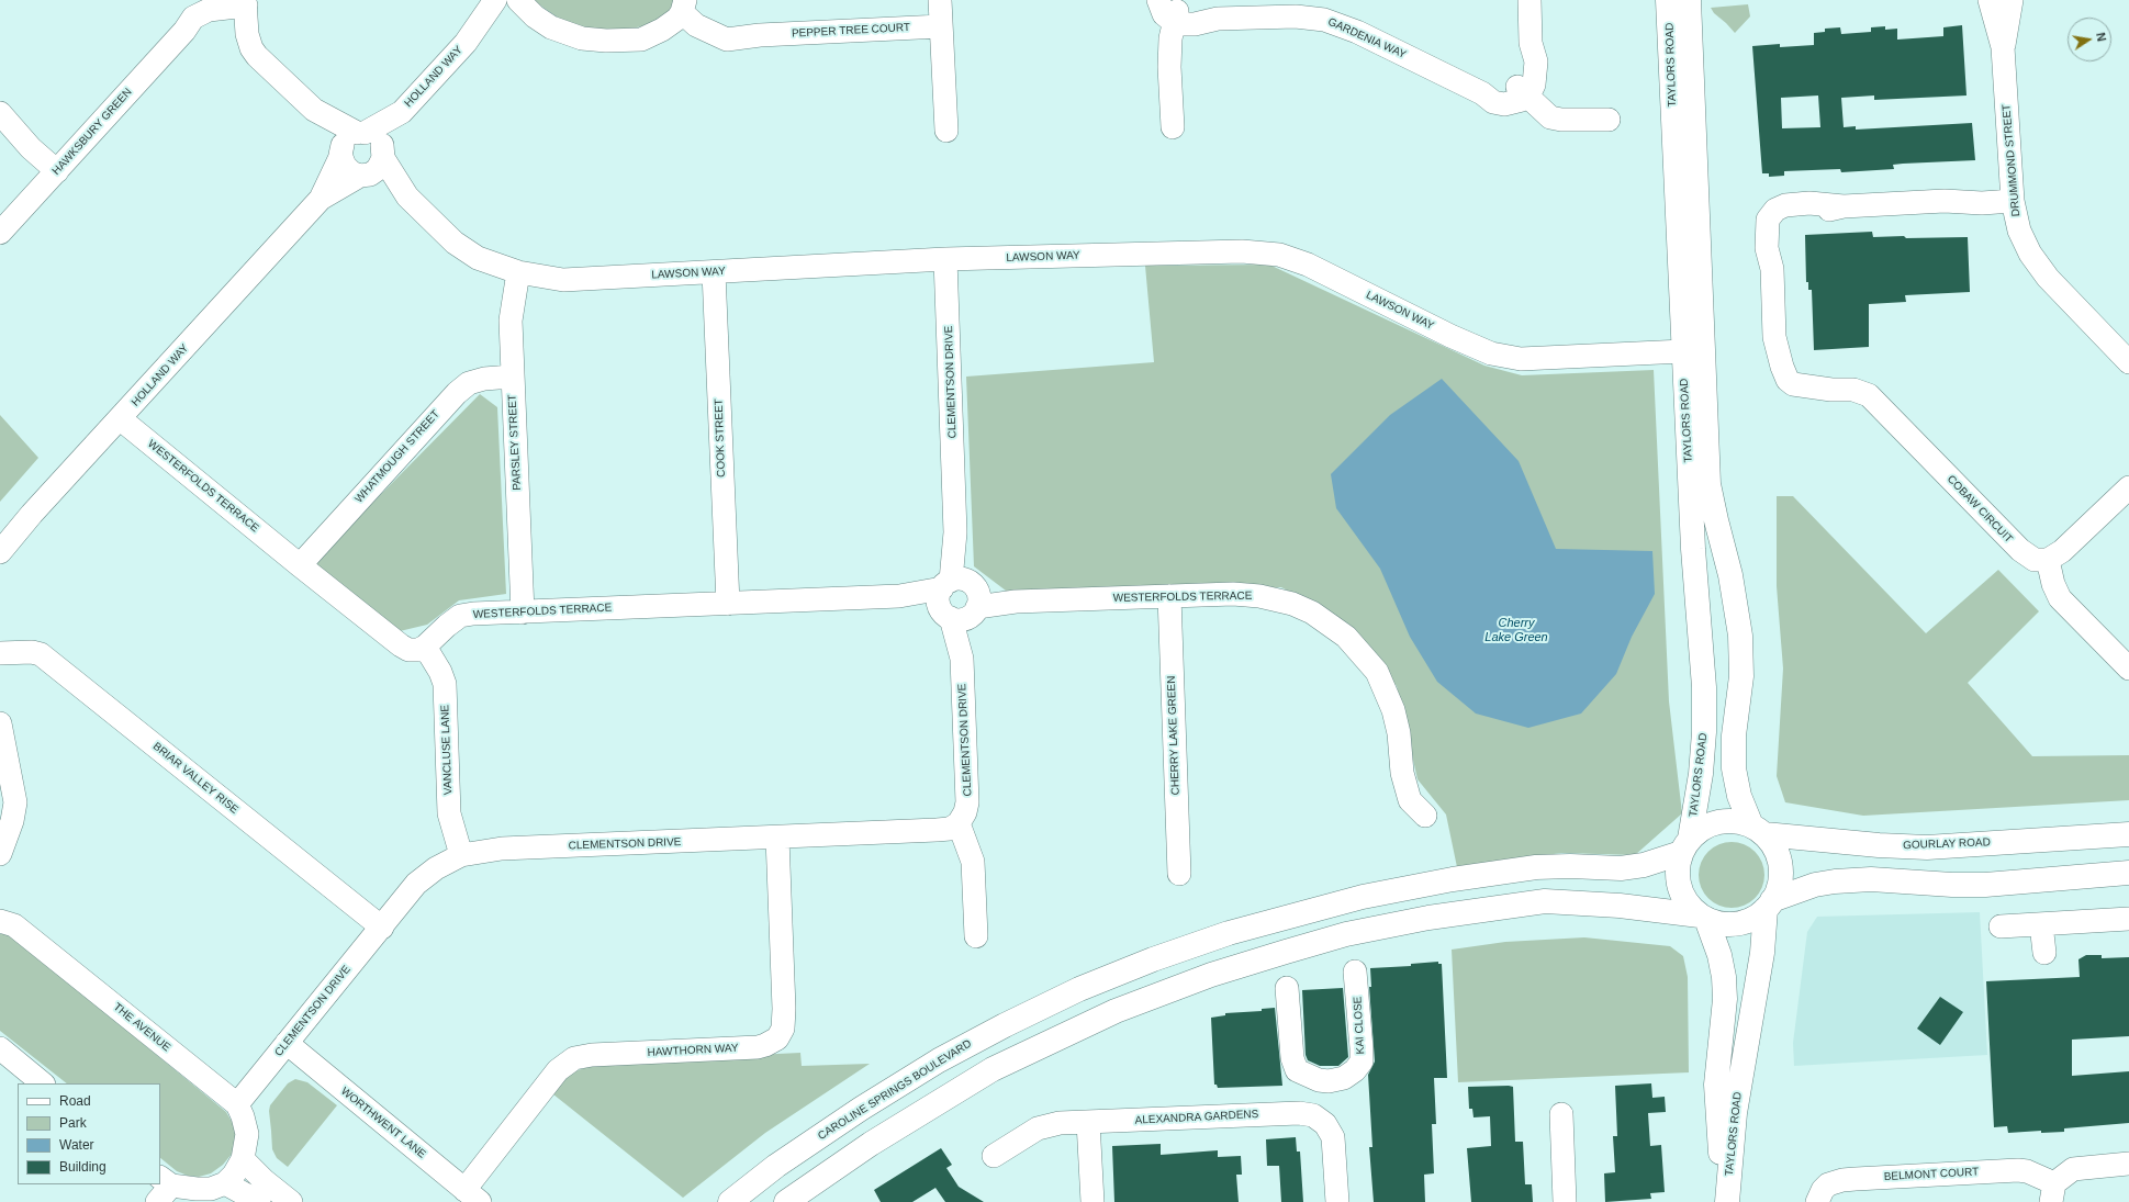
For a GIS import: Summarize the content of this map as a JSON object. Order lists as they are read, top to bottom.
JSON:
{
  "streets": {
    "main road": ["TAYLORS ROAD", "GOURLAY ROAD", "CAROLINE SPRINGS BOULEVARD"],
    "street": [
      "PEPPER TREE COURT",
      "GARDENIA WAY",
      "HOLLAND WAY",
      "HAWKSBURY GREEN",
      "DRUMMOND STREET",
      "LAWSON WAY",
      "CLEMENTSON DRIVE",
      "COOK STREET",
      "PARSLEY STREET",
      "WHATMOUGH STREET",
      "WESTERFOLDS TERRACE",
      "COBAW CIRCUIT",
      "CHERRY LAKE GREEN",
      "VANCLUSE LANE",
      "BRIAR VALLEY RISE",
      "KAI CLOSE",
      "THE AVENUE",
      "HAWTHORN WAY",
      "ALEXANDRA GARDENS",
      "WORTHWENT LANE",
      "BELMONT COURT"
    ]
  },
  "crossings": [
    ["TAYLORS ROAD", "LAWSON WAY"],
    ["TAYLORS ROAD", "GOURLAY ROAD"],
    ["TAYLORS ROAD", "CAROLINE SPRINGS BOULEVARD"],
    ["HOLLAND WAY", "LAWSON WAY"],
    ["HOLLAND WAY", "WESTERFOLDS TERRACE"],
    ["DRUMMOND STREET", "COBAW CIRCUIT"],
    ["LAWSON WAY", "CLEMENTSON DRIVE"],
    ["LAWSON WAY", "COOK STREET"],
    ["LAWSON WAY", "PARSLEY STREET"],
    ["CLEMENTSON DRIVE", "WESTERFOLDS TERRACE"],
    ["CLEMENTSON DRIVE", "VANCLUSE LANE"],
    ["CLEMENTSON DRIVE", "BRIAR VALLEY RISE"],
    ["CLEMENTSON DRIVE", "THE AVENUE"],
    ["CLEMENTSON DRIVE", "HAWTHORN WAY"],
    ["CLEMENTSON DRIVE", "WORTHWENT LANE"],
    ["COOK STREET", "WESTERFOLDS TERRACE"],
    ["PARSLEY STREET", "WHATMOUGH STREET"],
    ["PARSLEY STREET", "WESTERFOLDS TERRACE"],
    ["WHATMOUGH STREET", "WESTERFOLDS TERRACE"],
    ["WESTERFOLDS TERRACE", "CHERRY LAKE GREEN"],
    ["WESTERFOLDS TERRACE", "VANCLUSE LANE"],
    ["GOURLAY ROAD", "CAROLINE SPRINGS BOULEVARD"],
    ["HAWTHORN WAY", "WORTHWENT LANE"]
  ],
  "water": ["Cherry Lake Green"],
  "legend": [
    "Road",
    "Park",
    "Water",
    "Building"
  ],
  "north": "right"
}
